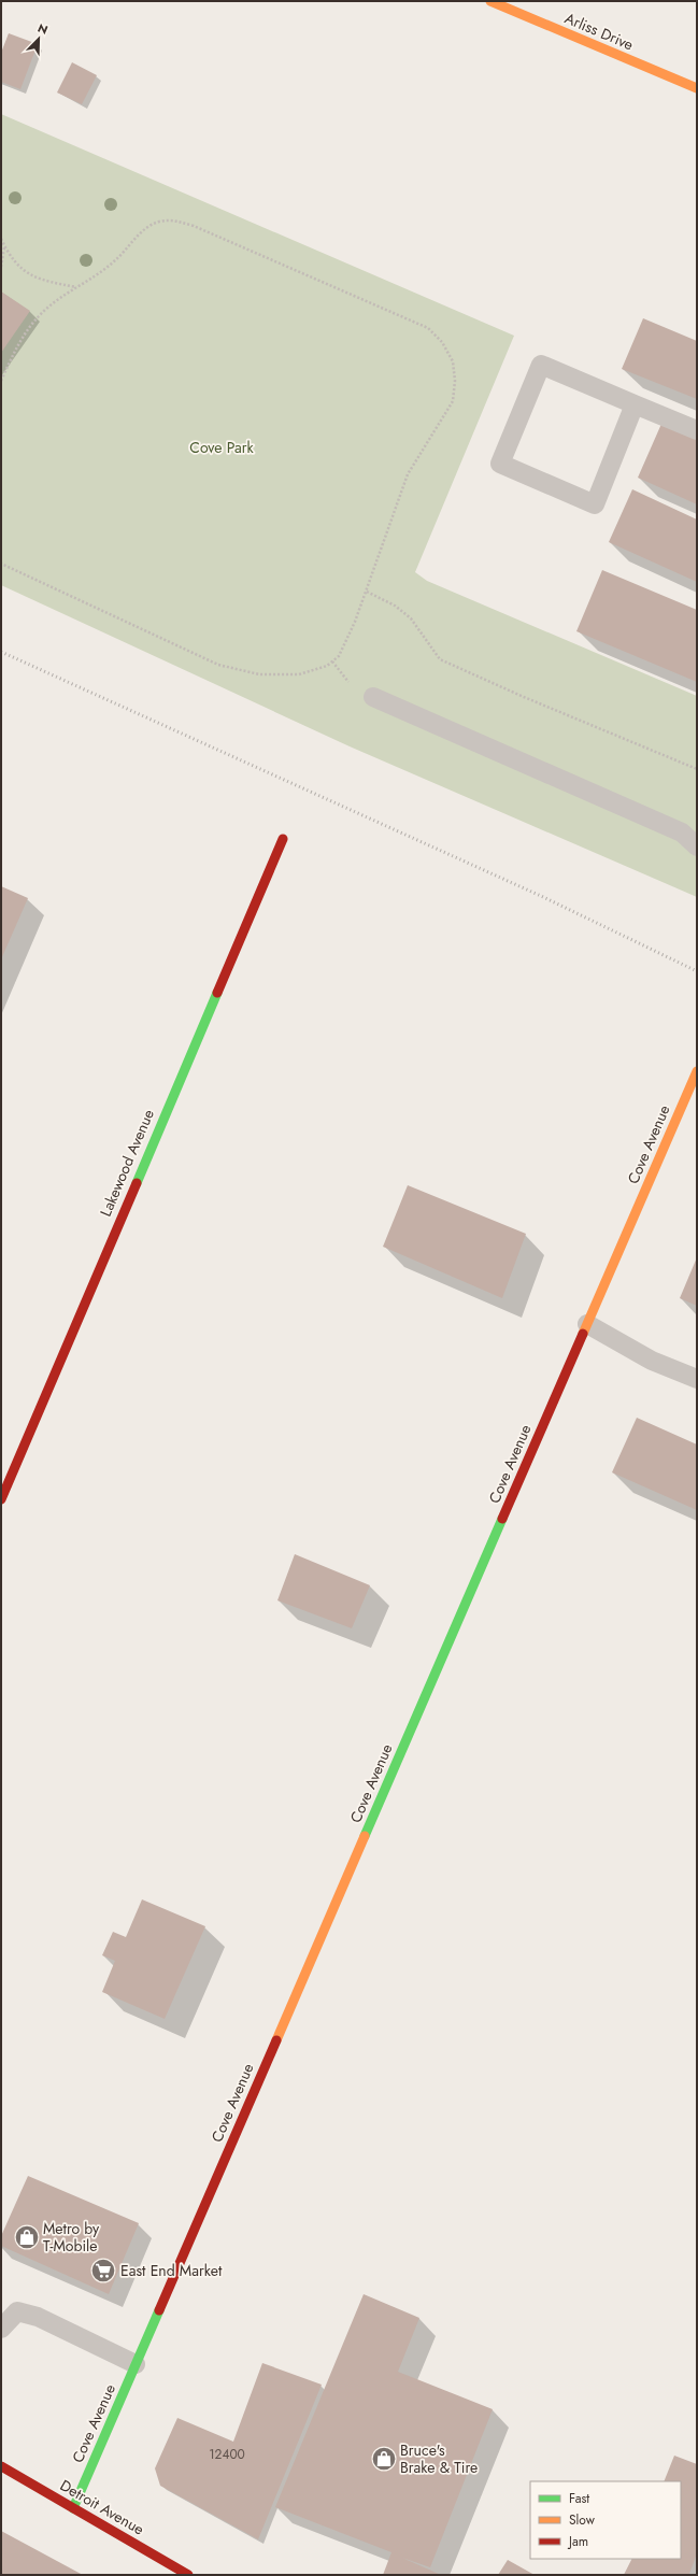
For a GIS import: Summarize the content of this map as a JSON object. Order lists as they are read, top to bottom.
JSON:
{
  "streets": {
    "street": [
      "Arliss Drive",
      "Cove Avenue",
      "Lakewood Avenue",
      "Detroit Avenue"
    ]
  },
  "crossings": [
    ["Cove Avenue", "Detroit Avenue"]
  ],
  "parks": ["Cove Park"],
  "places": {
    "shop": ["Metro by T-Mobile", "Bruce's Brake & Tire"],
    "supermarket": ["East End Market"]
  },
  "house_numbers": ["12400"],
  "legend": ["Fast", "Slow", "Jam"],
  "north": "top right"
}
